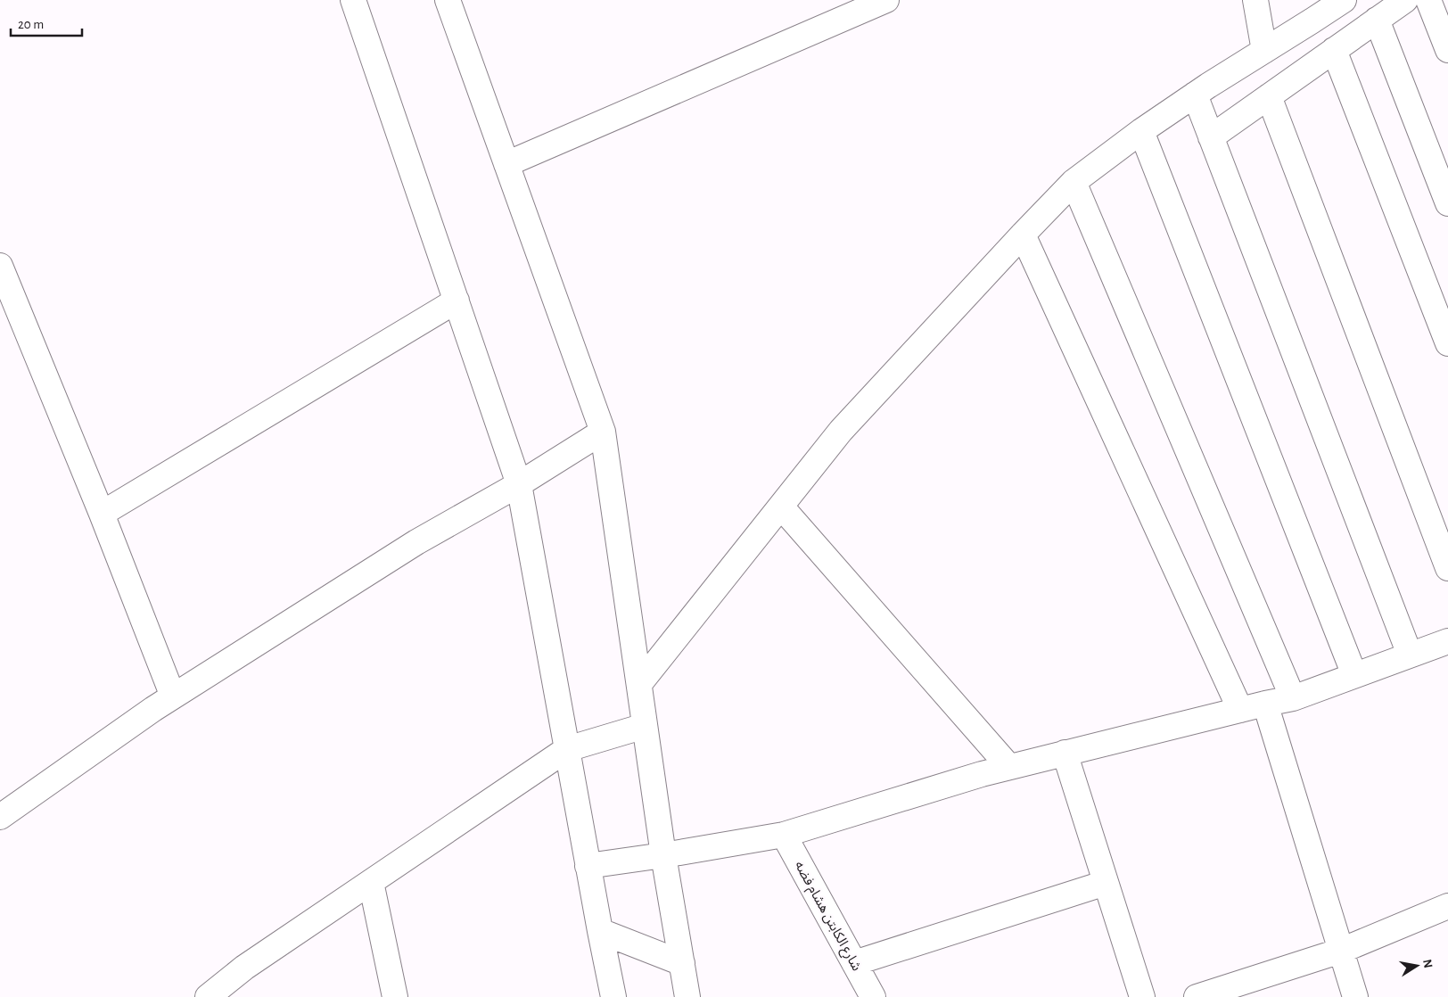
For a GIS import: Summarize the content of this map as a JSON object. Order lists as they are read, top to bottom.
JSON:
{
  "streets": {
    "street": ["شارع الكابتن هشام فضه"]
  },
  "scale_bar": "20 m",
  "north": "right"
}
